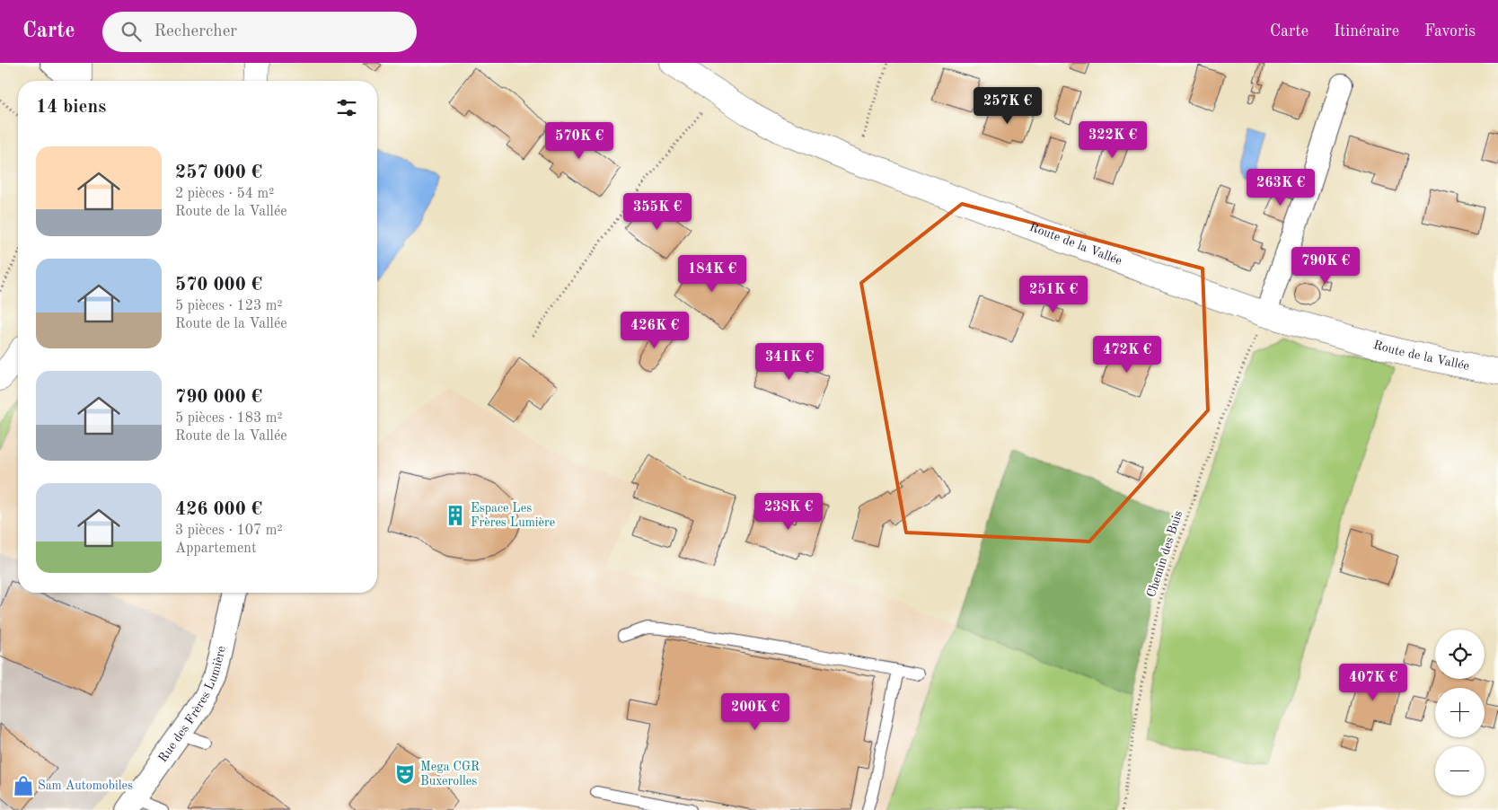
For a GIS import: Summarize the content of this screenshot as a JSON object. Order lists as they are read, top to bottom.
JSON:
{
  "streets": {
    "street": ["Route de la Vallée", "Rue des Frères Lumière"],
    "path": ["Chemin des Buis"]
  },
  "crossings": [
    ["Route de la Vallée", "Chemin des Buis"]
  ],
  "places": {
    "building": ["Espace Les Frères Lumière"],
    "theatre": ["Mega CGR Buxerolles"],
    "shop": ["Sam Automobiles"]
  },
  "page": {
    "header": "Carte",
    "search": "Rechercher",
    "nav": ["Carte", "Itinéraire", "Favoris"],
    "heading": "14 biens",
    "price": [
      "257K €",
      "322K €",
      "570K €",
      "263K €",
      "355K €",
      "790K €",
      "184K €",
      "251K €",
      "426K €",
      "472K €",
      "341K €",
      "238K €",
      "407K €",
      "200K €"
    ],
    "list": [
      {
        "name": "257 000 €",
        "note": "2 pièces · 54 m² · Route de la Vallée"
      },
      {
        "name": "570 000 €",
        "note": "5 pièces · 123 m² · Route de la Vallée"
      },
      {
        "name": "790 000 €",
        "note": "5 pièces · 183 m² · Route de la Vallée"
      },
      {
        "name": "426 000 €",
        "note": "3 pièces · 107 m² · Appartement"
      }
    ],
    "map_buttons": ["+", "−"]
  }
}
